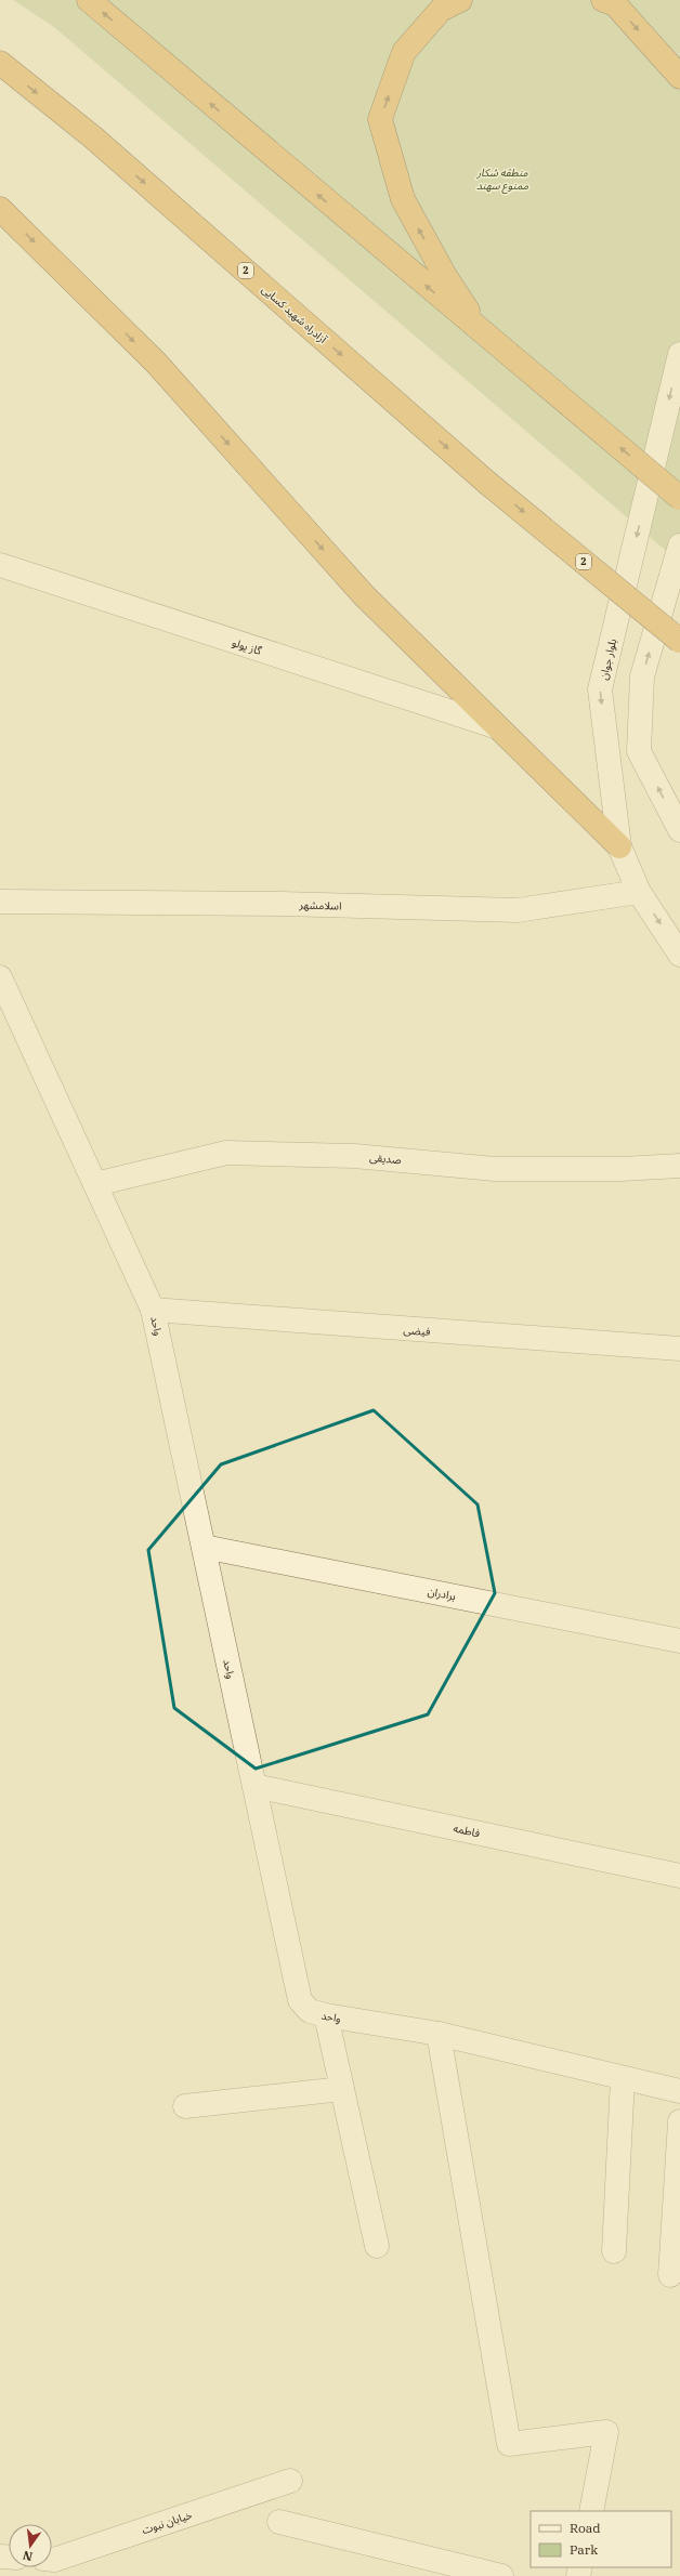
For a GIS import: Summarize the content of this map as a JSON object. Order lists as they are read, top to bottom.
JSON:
{
  "streets": {
    "highway": ["2", "آزادراه شهید کسایی"],
    "street": [
      "گاز یولو",
      "بلوار جوان",
      "اسلامشهر",
      "صدیقی",
      "واحد",
      "فیضی",
      "برادران",
      "فاطمه",
      "خیابان نبوت"
    ]
  },
  "crossings": [
    ["بلوار جوان", "اسلامشهر"],
    ["صدیقی", "واحد"],
    ["واحد", "فیضی"],
    ["واحد", "برادران"],
    ["واحد", "فاطمه"]
  ],
  "parks": ["منطقه شکار ممنوع سهند"],
  "legend": ["Road", "Park"],
  "north": "bottom"
}
